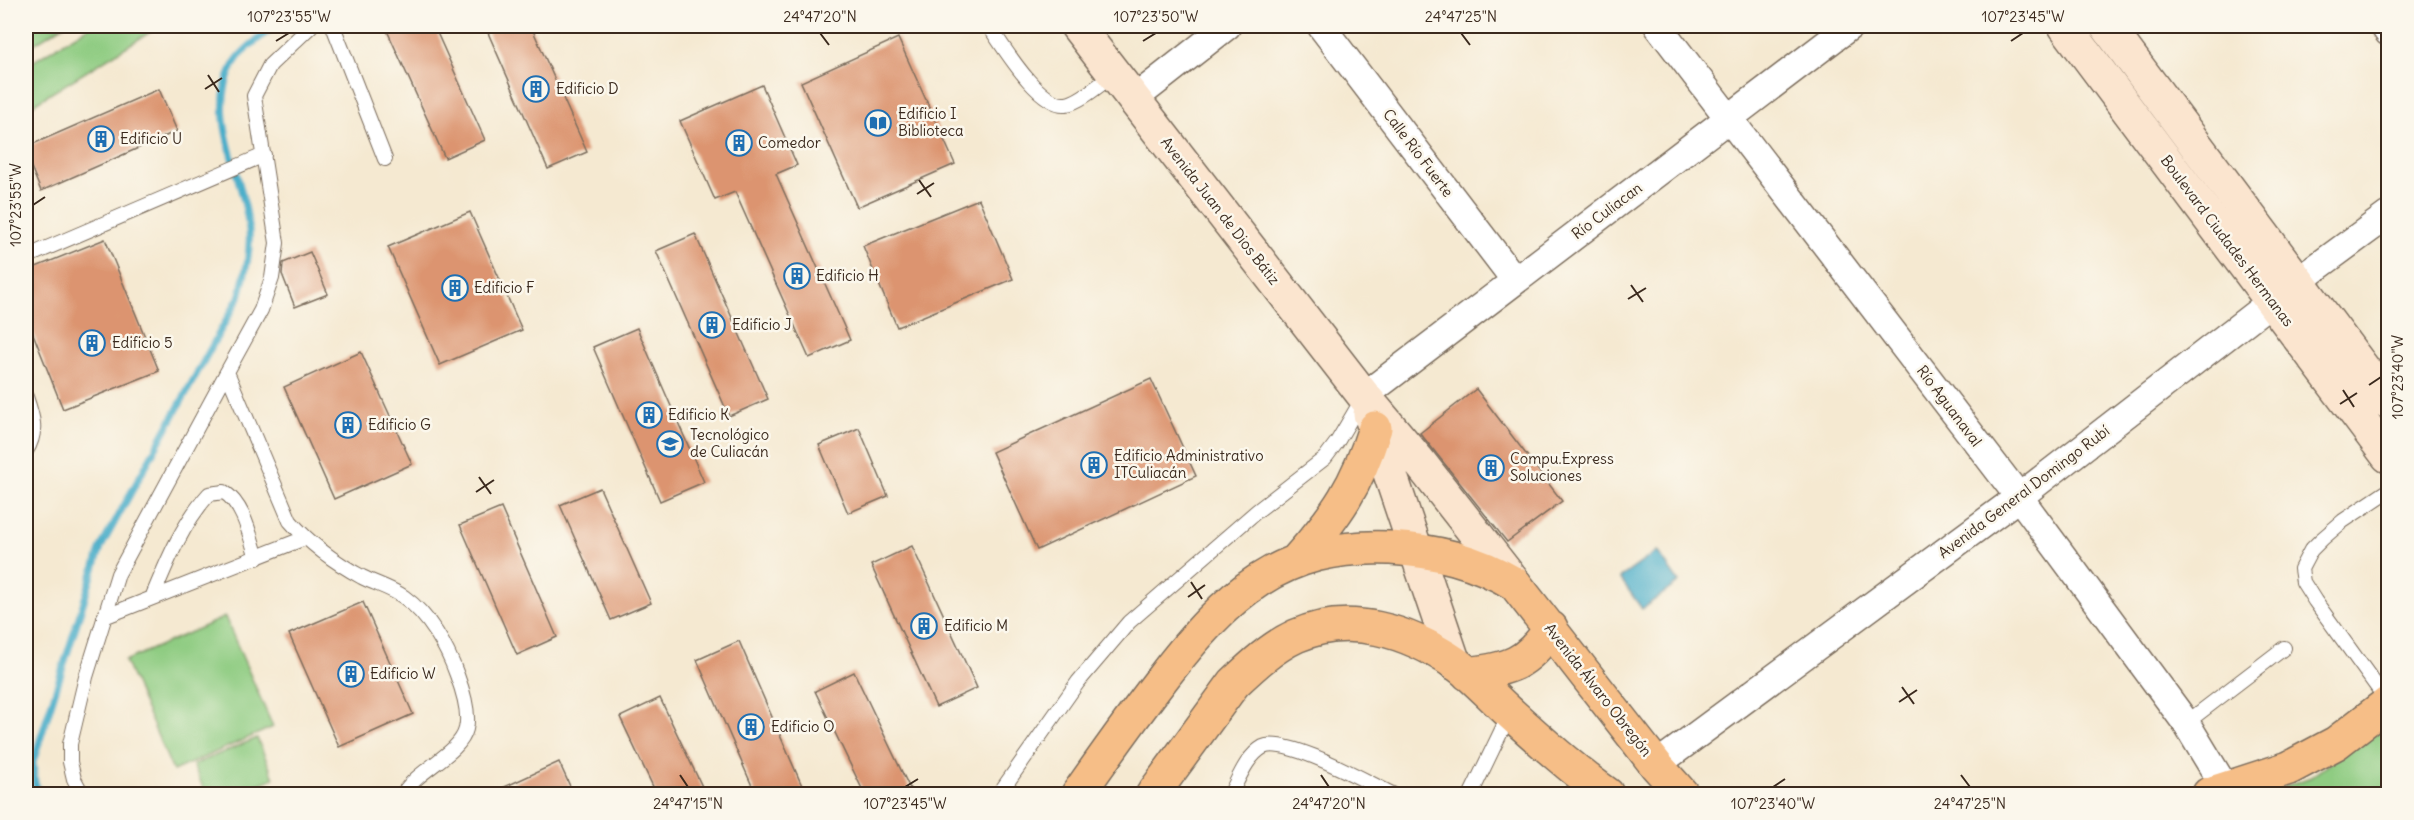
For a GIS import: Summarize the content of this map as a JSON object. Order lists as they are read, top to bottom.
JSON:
{
  "streets": {
    "main road": ["Avenida Juan de Dios Bátiz", "Boulevard Ciudades Hermanas", "Avenida Álvaro Obregón"],
    "street": [
      "Calle Río Fuerte",
      "Río Culiacan",
      "Río Aguanaval",
      "Avenida General Domingo Rubí"
    ]
  },
  "crossings": [
    ["Calle Río Fuerte", "Río Culiacan"],
    ["Avenida Juan de Dios Bátiz", "Río Culiacan"],
    ["Avenida Juan de Dios Bátiz", "Avenida Álvaro Obregón"],
    ["Río Culiacan", "Río Aguanaval"],
    ["Boulevard Ciudades Hermanas", "Avenida General Domingo Rubí"],
    ["Río Aguanaval", "Avenida General Domingo Rubí"],
    ["Avenida General Domingo Rubí", "Avenida Álvaro Obregón"]
  ],
  "places": {
    "building": [
      "Edificio D",
      "Edificio U",
      "Comedor",
      "Edificio H",
      "Edificio F",
      "Edificio J",
      "Edificio 5",
      "Edificio K",
      "Edificio G",
      "Edificio Administrativo ITCuliacán",
      "Compu.Express Soluciones",
      "Edificio M",
      "Edificio W",
      "Edificio O"
    ],
    "library": ["Edificio I Biblioteca"],
    "school or university": ["Tecnológico de Culiacán"]
  },
  "coordinates": [
    "107°23'55\"W",
    "24°47'20\"N",
    "107°23'50\"W",
    "24°47'25\"N",
    "107°23'45\"W",
    "107°23'40\"W",
    "24°47'15\"N"
  ]
}
